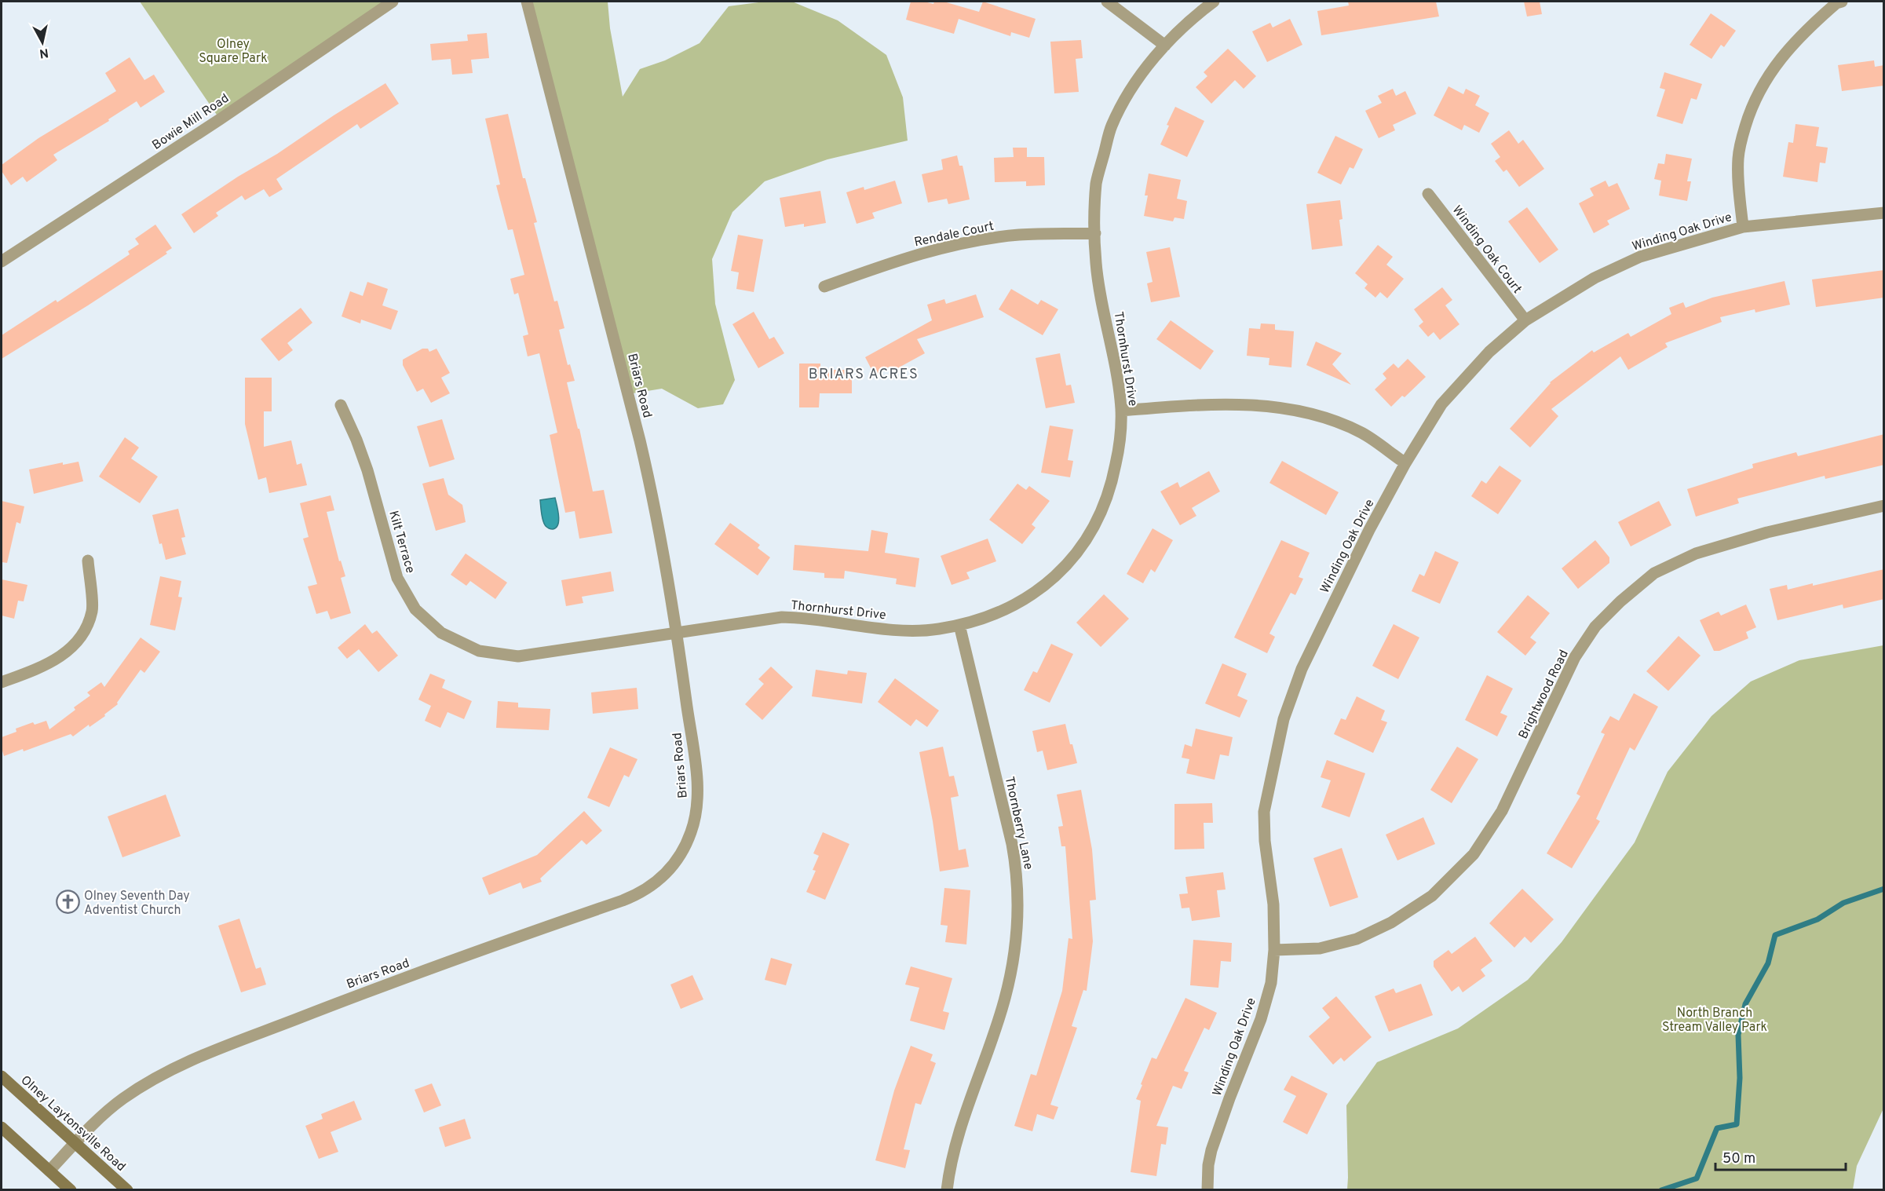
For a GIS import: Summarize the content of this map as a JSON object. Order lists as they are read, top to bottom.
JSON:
{
  "streets": {
    "main road": ["Olney Laytonsville Road"],
    "street": [
      "Bowie Mill Road",
      "Winding Oak Drive",
      "Rendale Court",
      "Winding Oak Court",
      "Thornhurst Drive",
      "Briars Road",
      "Kilt Terrace",
      "Brightwood Road",
      "Thornberry Lane"
    ]
  },
  "crossings": [
    ["Winding Oak Drive", "Winding Oak Court"],
    ["Winding Oak Drive", "Brightwood Road"],
    ["Rendale Court", "Thornhurst Drive"],
    ["Thornhurst Drive", "Briars Road"],
    ["Thornhurst Drive", "Kilt Terrace"],
    ["Thornhurst Drive", "Thornberry Lane"],
    ["Briars Road", "Kilt Terrace"],
    ["Briars Road", "Olney Laytonsville Road"]
  ],
  "districts": ["BRIARS ACRES"],
  "parks": ["Olney Square Park", "North Branch Stream Valley Park"],
  "places": {
    "church": ["Olney Seventh Day Adventist Church"]
  },
  "scale_bar": "50 m",
  "north": "bottom"
}
